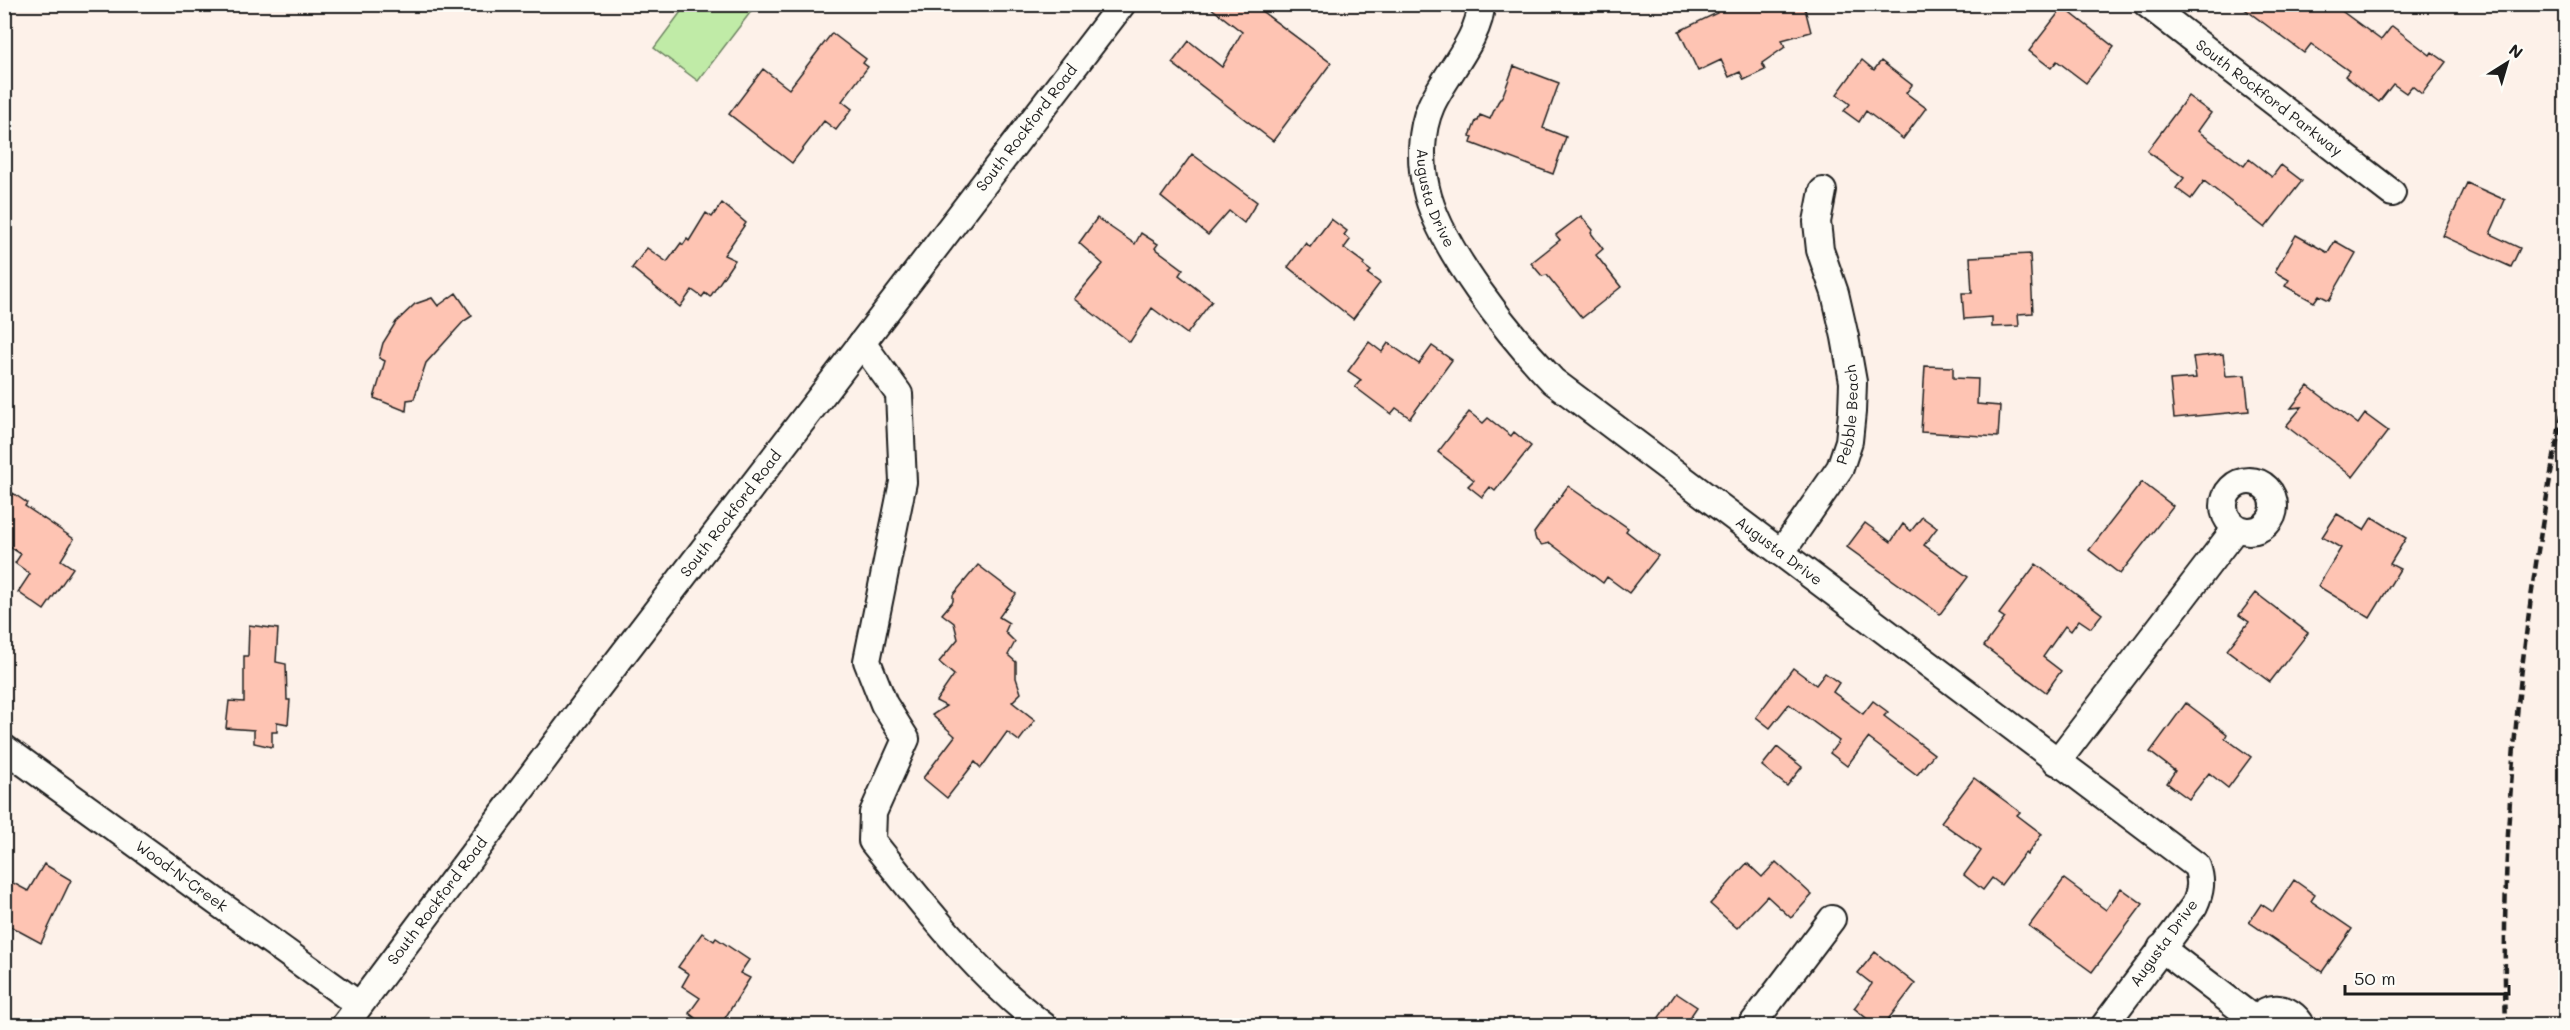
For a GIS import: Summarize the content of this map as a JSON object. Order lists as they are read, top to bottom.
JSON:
{
  "streets": {
    "street": [
      "South Rockford Parkway",
      "South Rockford Road",
      "Augusta Drive",
      "Pebble Beach",
      "Wood-N-Creek"
    ]
  },
  "crossings": [
    ["South Rockford Road", "Wood-N-Creek"],
    ["Augusta Drive", "Pebble Beach"]
  ],
  "scale_bar": "50 m",
  "north": "top right"
}
